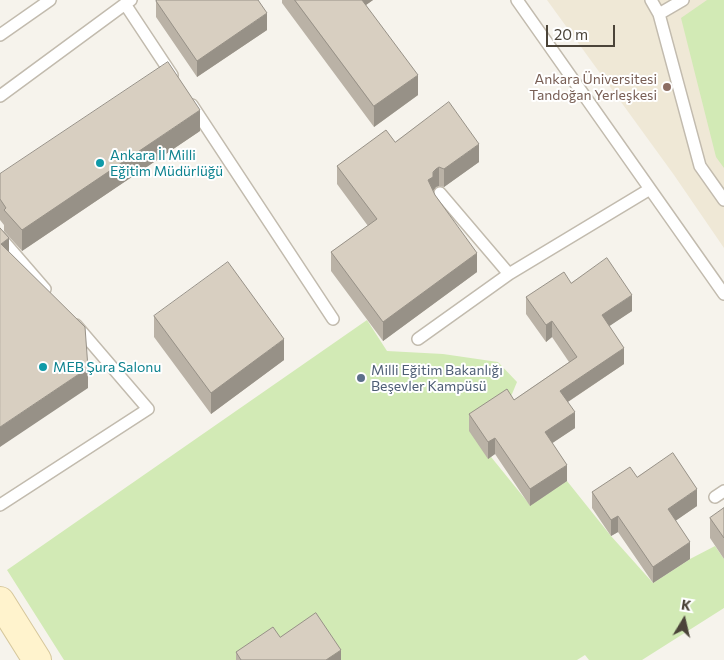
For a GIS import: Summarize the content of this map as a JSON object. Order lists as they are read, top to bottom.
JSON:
{
  "places": [
    "Ankara Üniversitesi Tandoğan Yerleşkesi",
    "Ankara İl Milli Eğitim Müdürlüğü",
    "MEB Şura Salonu",
    "Milli Eğitim Bakanlığı Beşevler Kampüsü"
  ],
  "scale_bar": "20 m",
  "north": "top"
}
